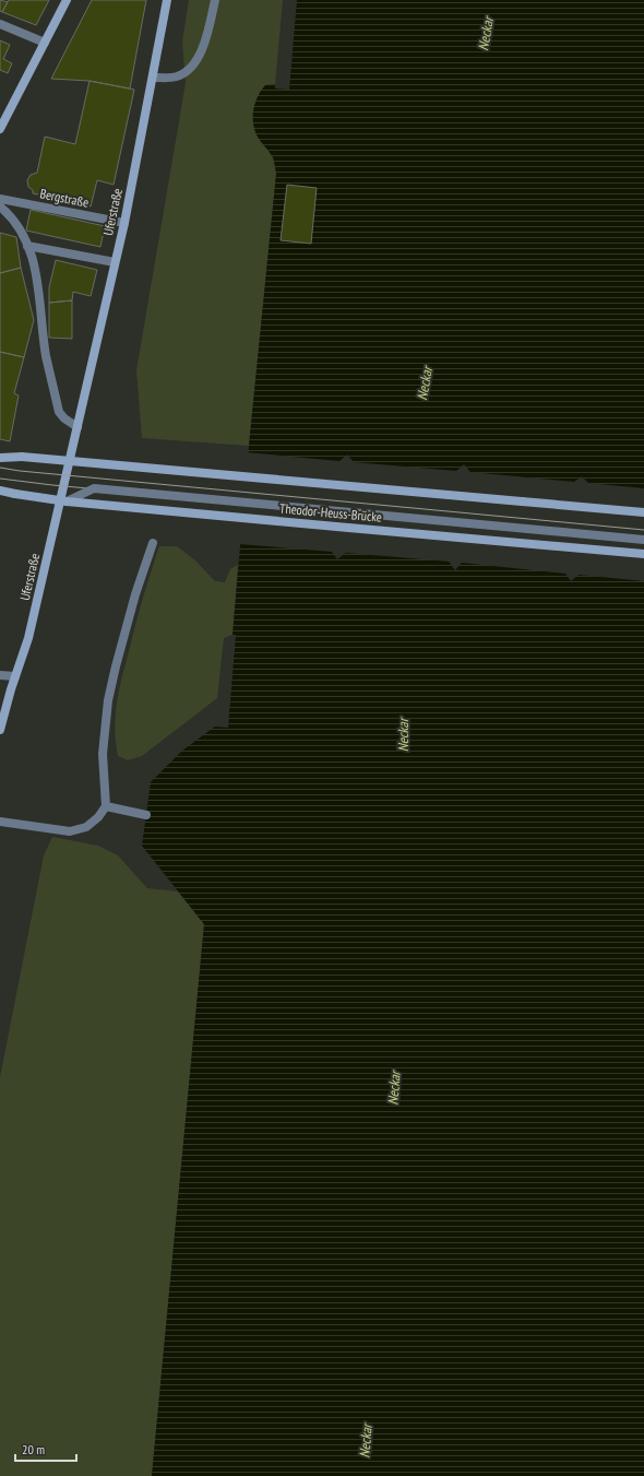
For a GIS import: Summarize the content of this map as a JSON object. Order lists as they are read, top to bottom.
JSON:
{
  "streets": {
    "main road": ["Uferstraße", "Theodor-Heuss-Brücke"],
    "street": ["Bergstraße"]
  },
  "crossings": [
    ["Bergstraße", "Uferstraße"]
  ],
  "water": ["Neckar"],
  "scale_bar": "20 m"
}
